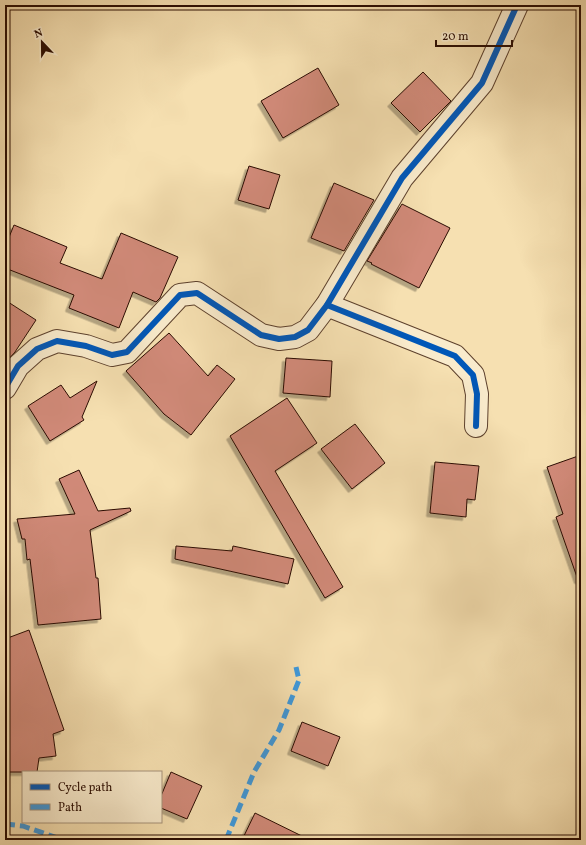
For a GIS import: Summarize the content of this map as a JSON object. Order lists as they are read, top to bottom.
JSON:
{
  "legend": ["Cycle path", "Path"],
  "scale_bar": "20 m",
  "north": "top"
}
